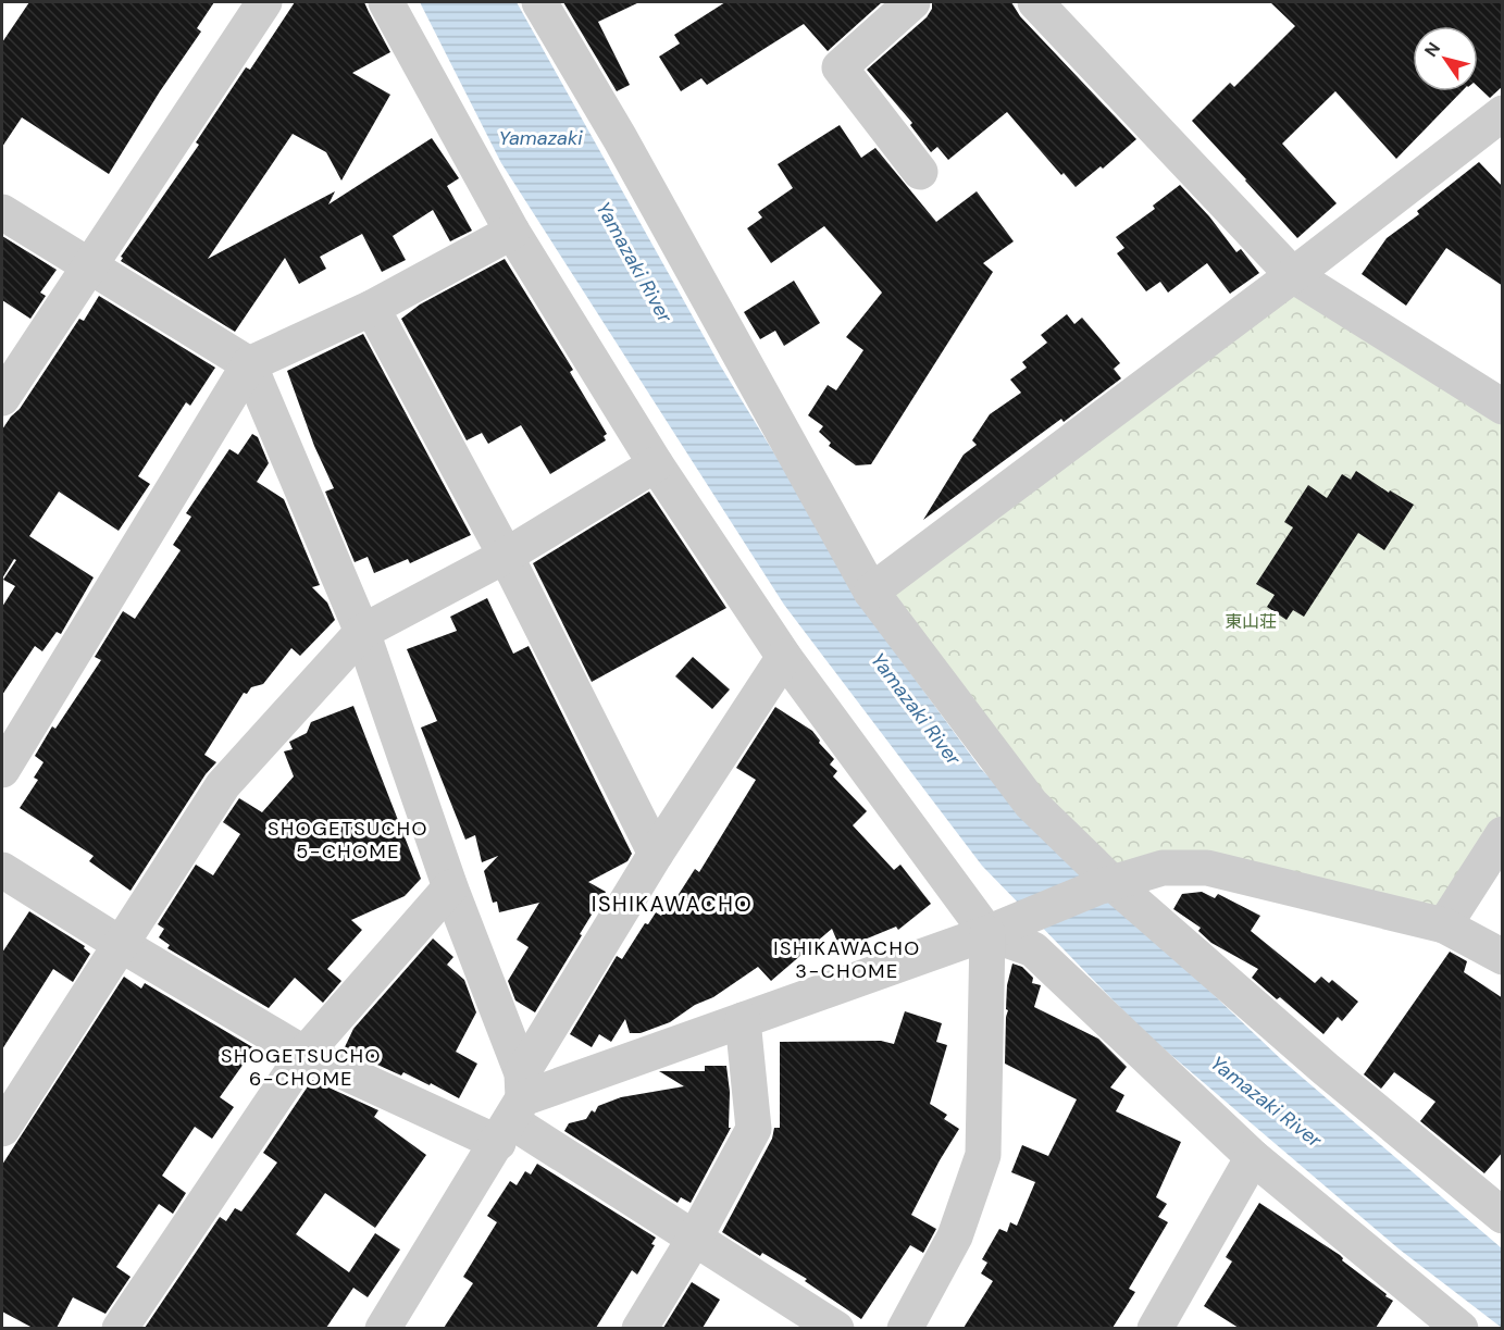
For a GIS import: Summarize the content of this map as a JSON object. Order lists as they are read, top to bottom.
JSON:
{
  "districts": [
    "SHOGETSUCHO 5-CHOME",
    "ISHIKAWACHO",
    "ISHIKAWACHO 3-CHOME",
    "SHOGETSUCHO 6-CHOME"
  ],
  "water": ["Yamazaki", "Yamazaki River"],
  "parks": ["東山荘"],
  "north": "top left"
}
